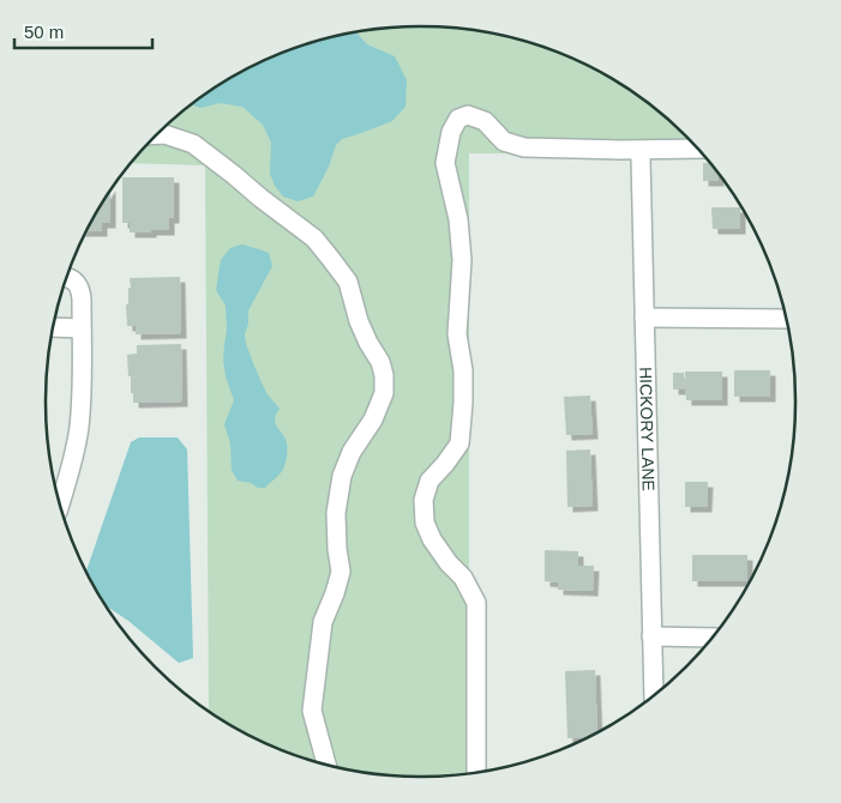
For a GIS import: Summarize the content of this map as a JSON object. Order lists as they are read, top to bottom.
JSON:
{
  "streets": {
    "street": ["HICKORY LANE"]
  },
  "scale_bar": "50 m"
}
